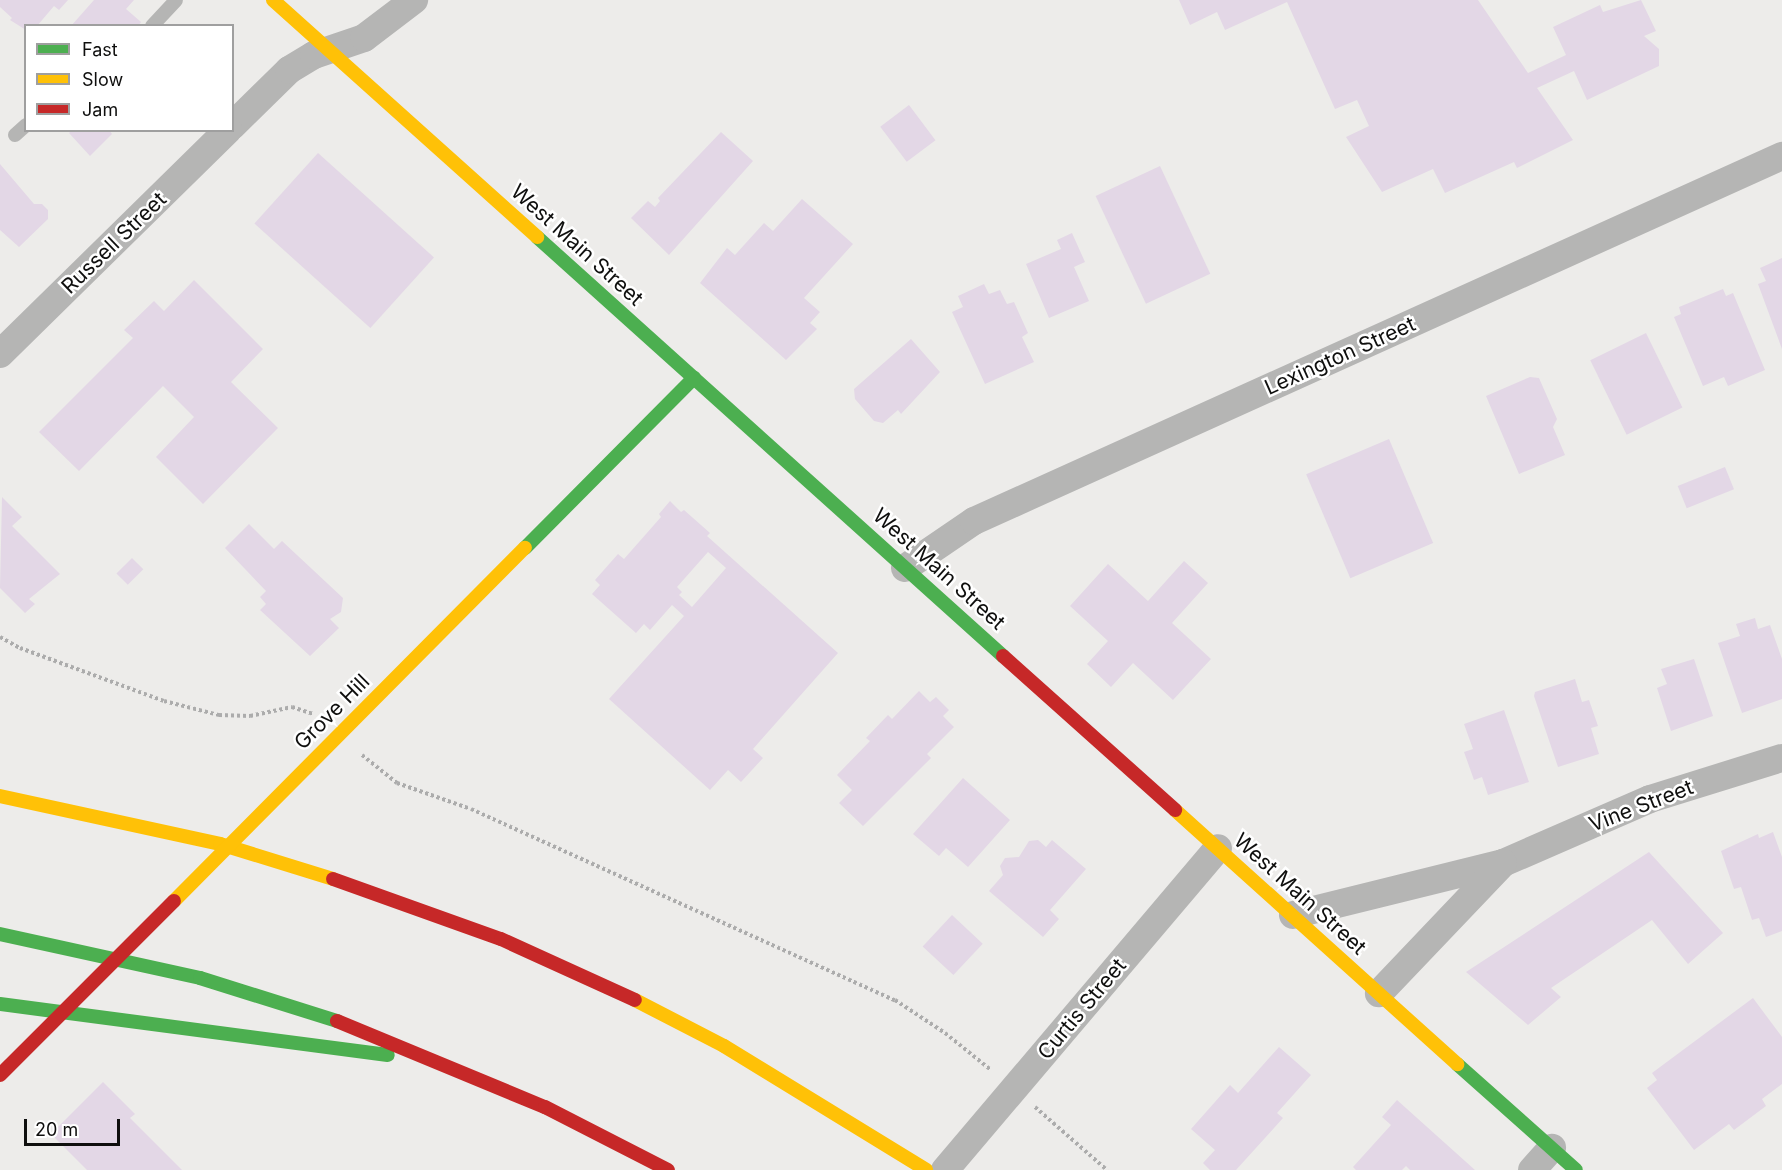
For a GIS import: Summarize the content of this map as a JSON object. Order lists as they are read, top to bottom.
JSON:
{
  "streets": {
    "main road": ["West Main Street", "Grove Hill"],
    "street": [
      "Russell Street",
      "Lexington Street",
      "Vine Street",
      "Curtis Street"
    ]
  },
  "crossings": [
    ["West Main Street", "Lexington Street"],
    ["West Main Street", "Grove Hill"],
    ["West Main Street", "Vine Street"],
    ["West Main Street", "Curtis Street"]
  ],
  "legend": ["Fast", "Slow", "Jam"],
  "scale_bar": "20 m"
}
